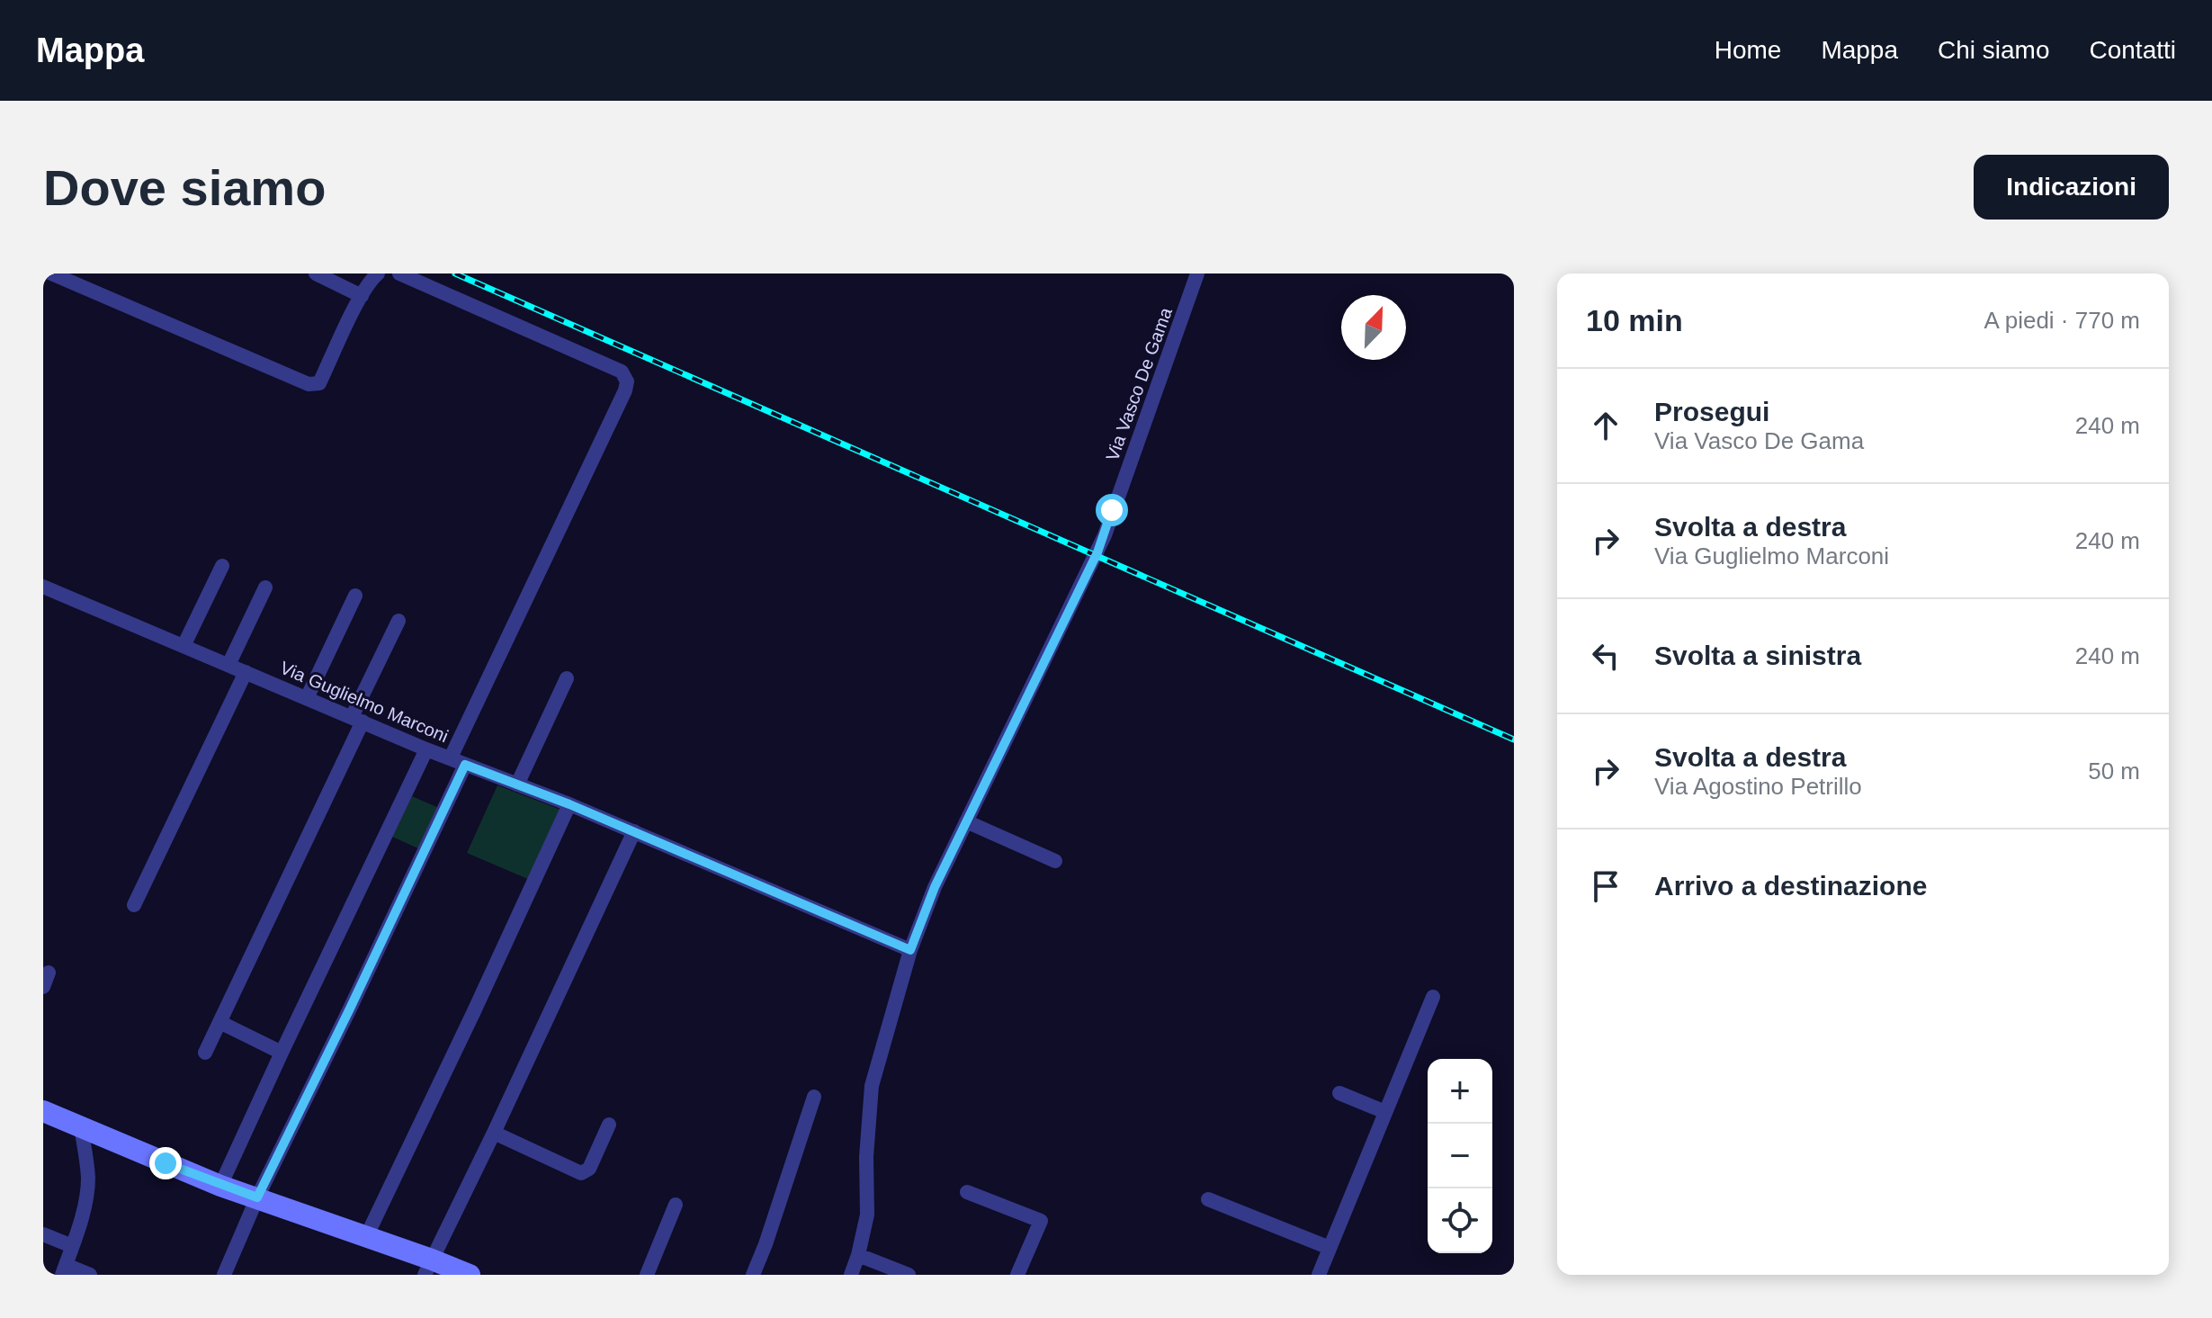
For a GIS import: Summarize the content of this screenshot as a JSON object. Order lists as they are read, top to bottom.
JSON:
{
  "streets": {
    "street": ["Via Vasco De Gama", "Via Guglielmo Marconi"]
  },
  "crossings": [
    ["Via Vasco De Gama", "Via Guglielmo Marconi"]
  ],
  "north": "top right",
  "page": {
    "header": "Mappa",
    "nav": [
      "Home",
      "Mappa",
      "Chi siamo",
      "Contatti"
    ],
    "buttons": "Indicazioni",
    "title": "Dove siamo",
    "heading": ["10 min", "A piedi · 770 m"],
    "list": [
      ["Prosegui", "Via Vasco De Gama", "240 m"],
      ["Svolta a destra", "Via Guglielmo Marconi", "240 m"],
      ["Svolta a sinistra", "240 m"],
      ["Svolta a destra", "Via Agostino Petrillo", "50 m"],
      "Arrivo a destinazione"
    ],
    "map_buttons": ["+", "−"]
  }
}
